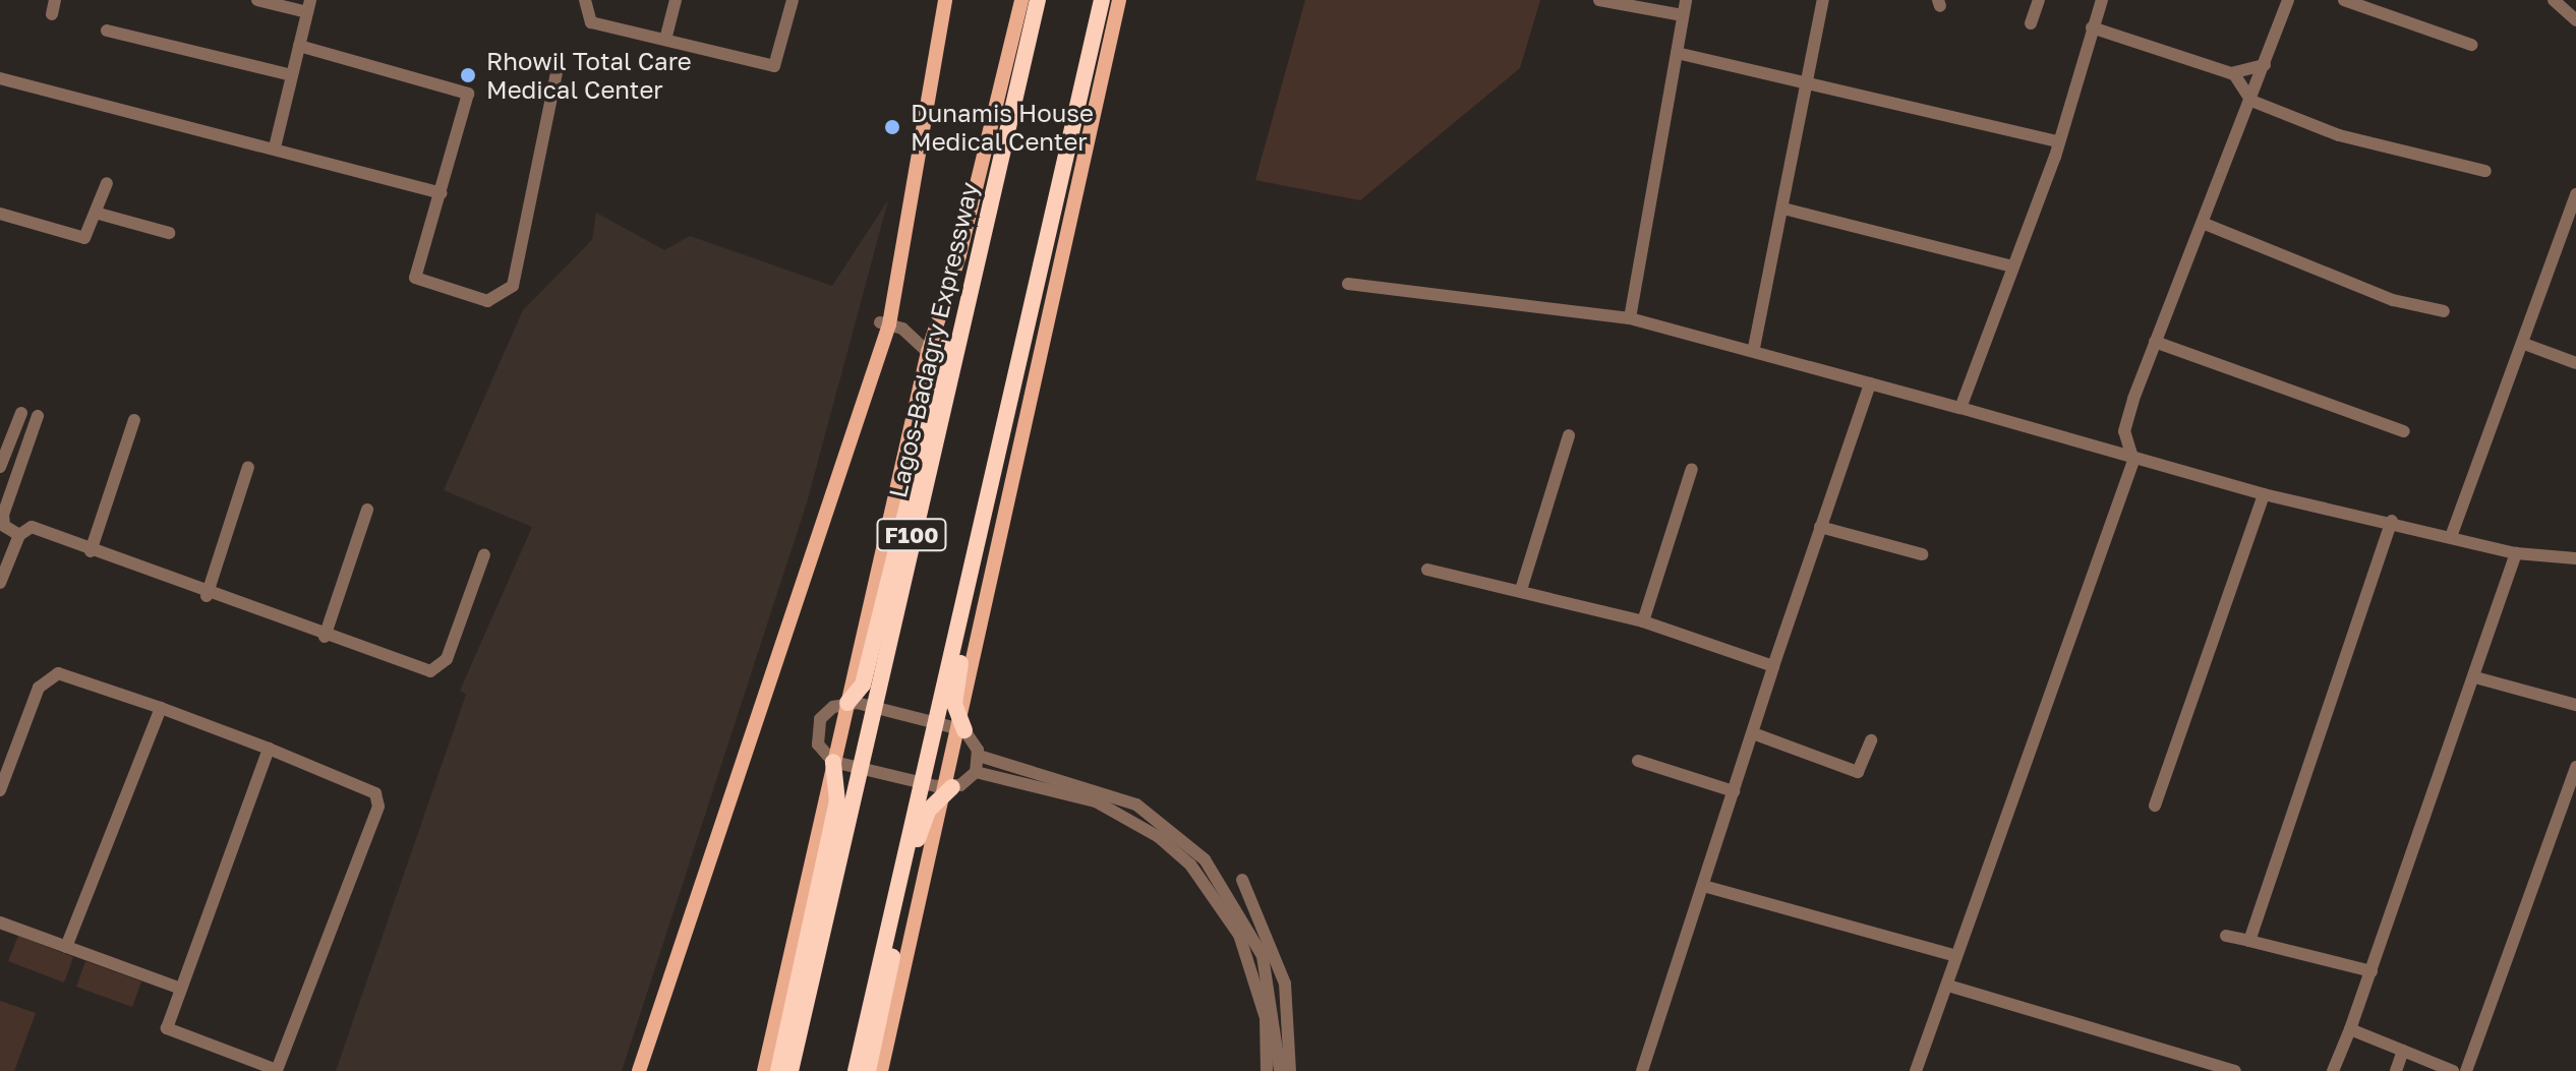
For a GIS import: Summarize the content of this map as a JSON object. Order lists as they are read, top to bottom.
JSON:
{
  "streets": {
    "highway": ["Lagos-Badagry Expressway", "F100"]
  },
  "places": ["Rhowil Total Care Medical Center", "Dunamis House Medical Center"]
}
